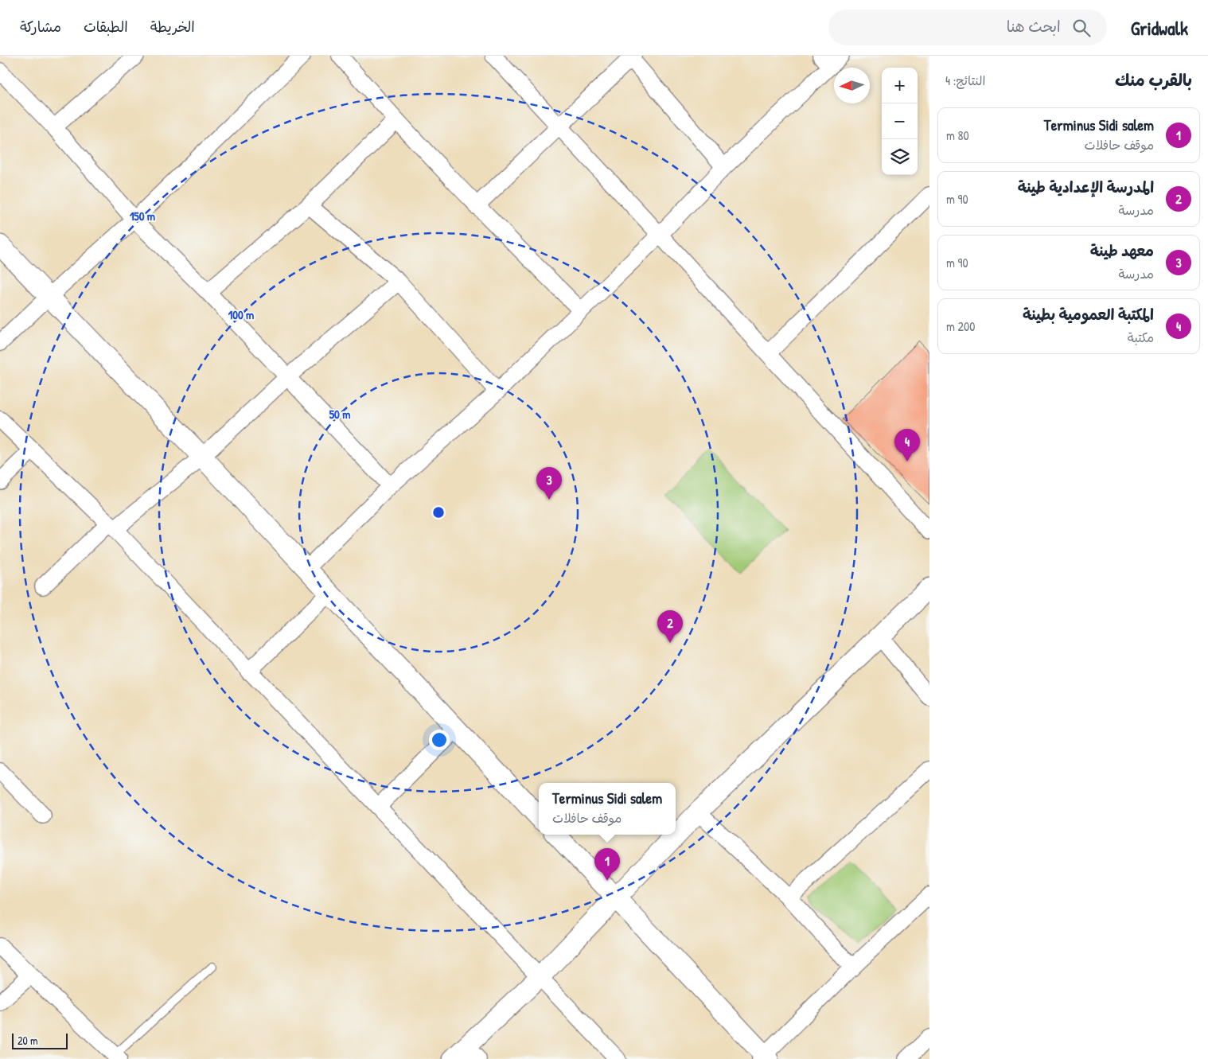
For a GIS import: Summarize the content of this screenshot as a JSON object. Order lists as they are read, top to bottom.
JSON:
{
  "scale_bar": "20 m",
  "north": "left",
  "page": {
    "header": "Gridwalk",
    "search": "ابحث هنا",
    "nav": ["الخريطة", "الطبقات", "مشاركة"],
    "heading": ["بالقرب منك", "النتائج: 4"],
    "map_buttons": ["+", "−"],
    "list": [
      {
        "mark": "1",
        "name": "Terminus Sidi salem",
        "note": "موقف حافلات",
        "value": "80 m"
      },
      {
        "mark": "2",
        "name": "المدرسة الإعدادية طينة",
        "note": "مدرسة",
        "value": "90 m"
      },
      {
        "mark": "3",
        "name": "معهد طينة",
        "note": "مدرسة",
        "value": "90 m"
      },
      {
        "mark": "4",
        "name": "المكتبة العمومية بطينة",
        "note": "مكتبة",
        "value": "200 m"
      }
    ],
    "pins": [
      "4",
      "3",
      "2",
      "1"
    ],
    "popup": ["Terminus Sidi salem", "موقف حافلات"],
    "scale": "20 m"
  },
  "rings": ["150 m", "100 m", "50 m"]
}
